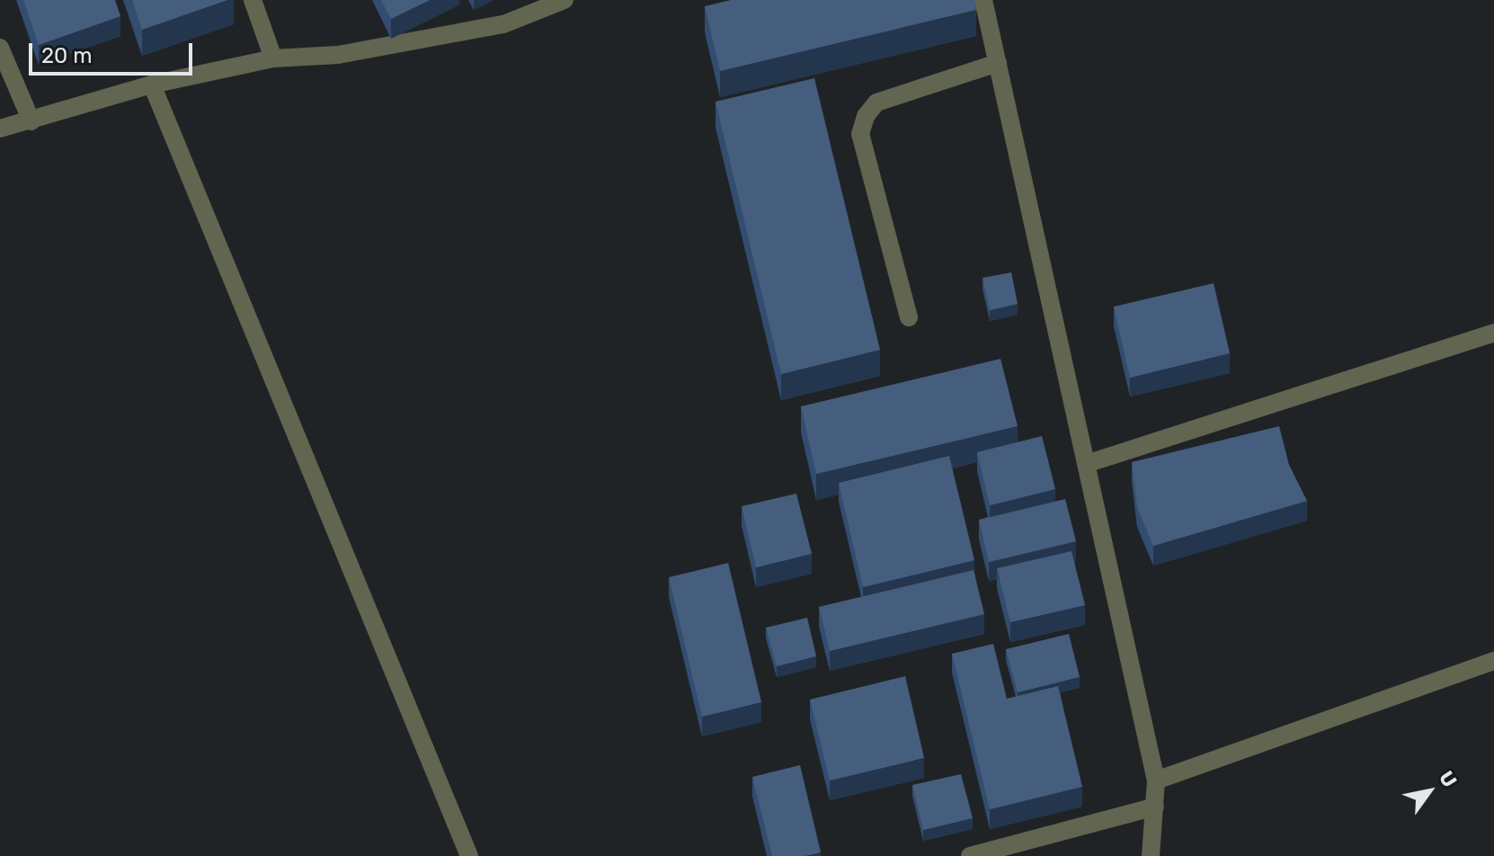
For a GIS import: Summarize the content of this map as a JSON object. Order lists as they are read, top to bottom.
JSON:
{
  "scale_bar": "20 m",
  "north": "top right"
}
